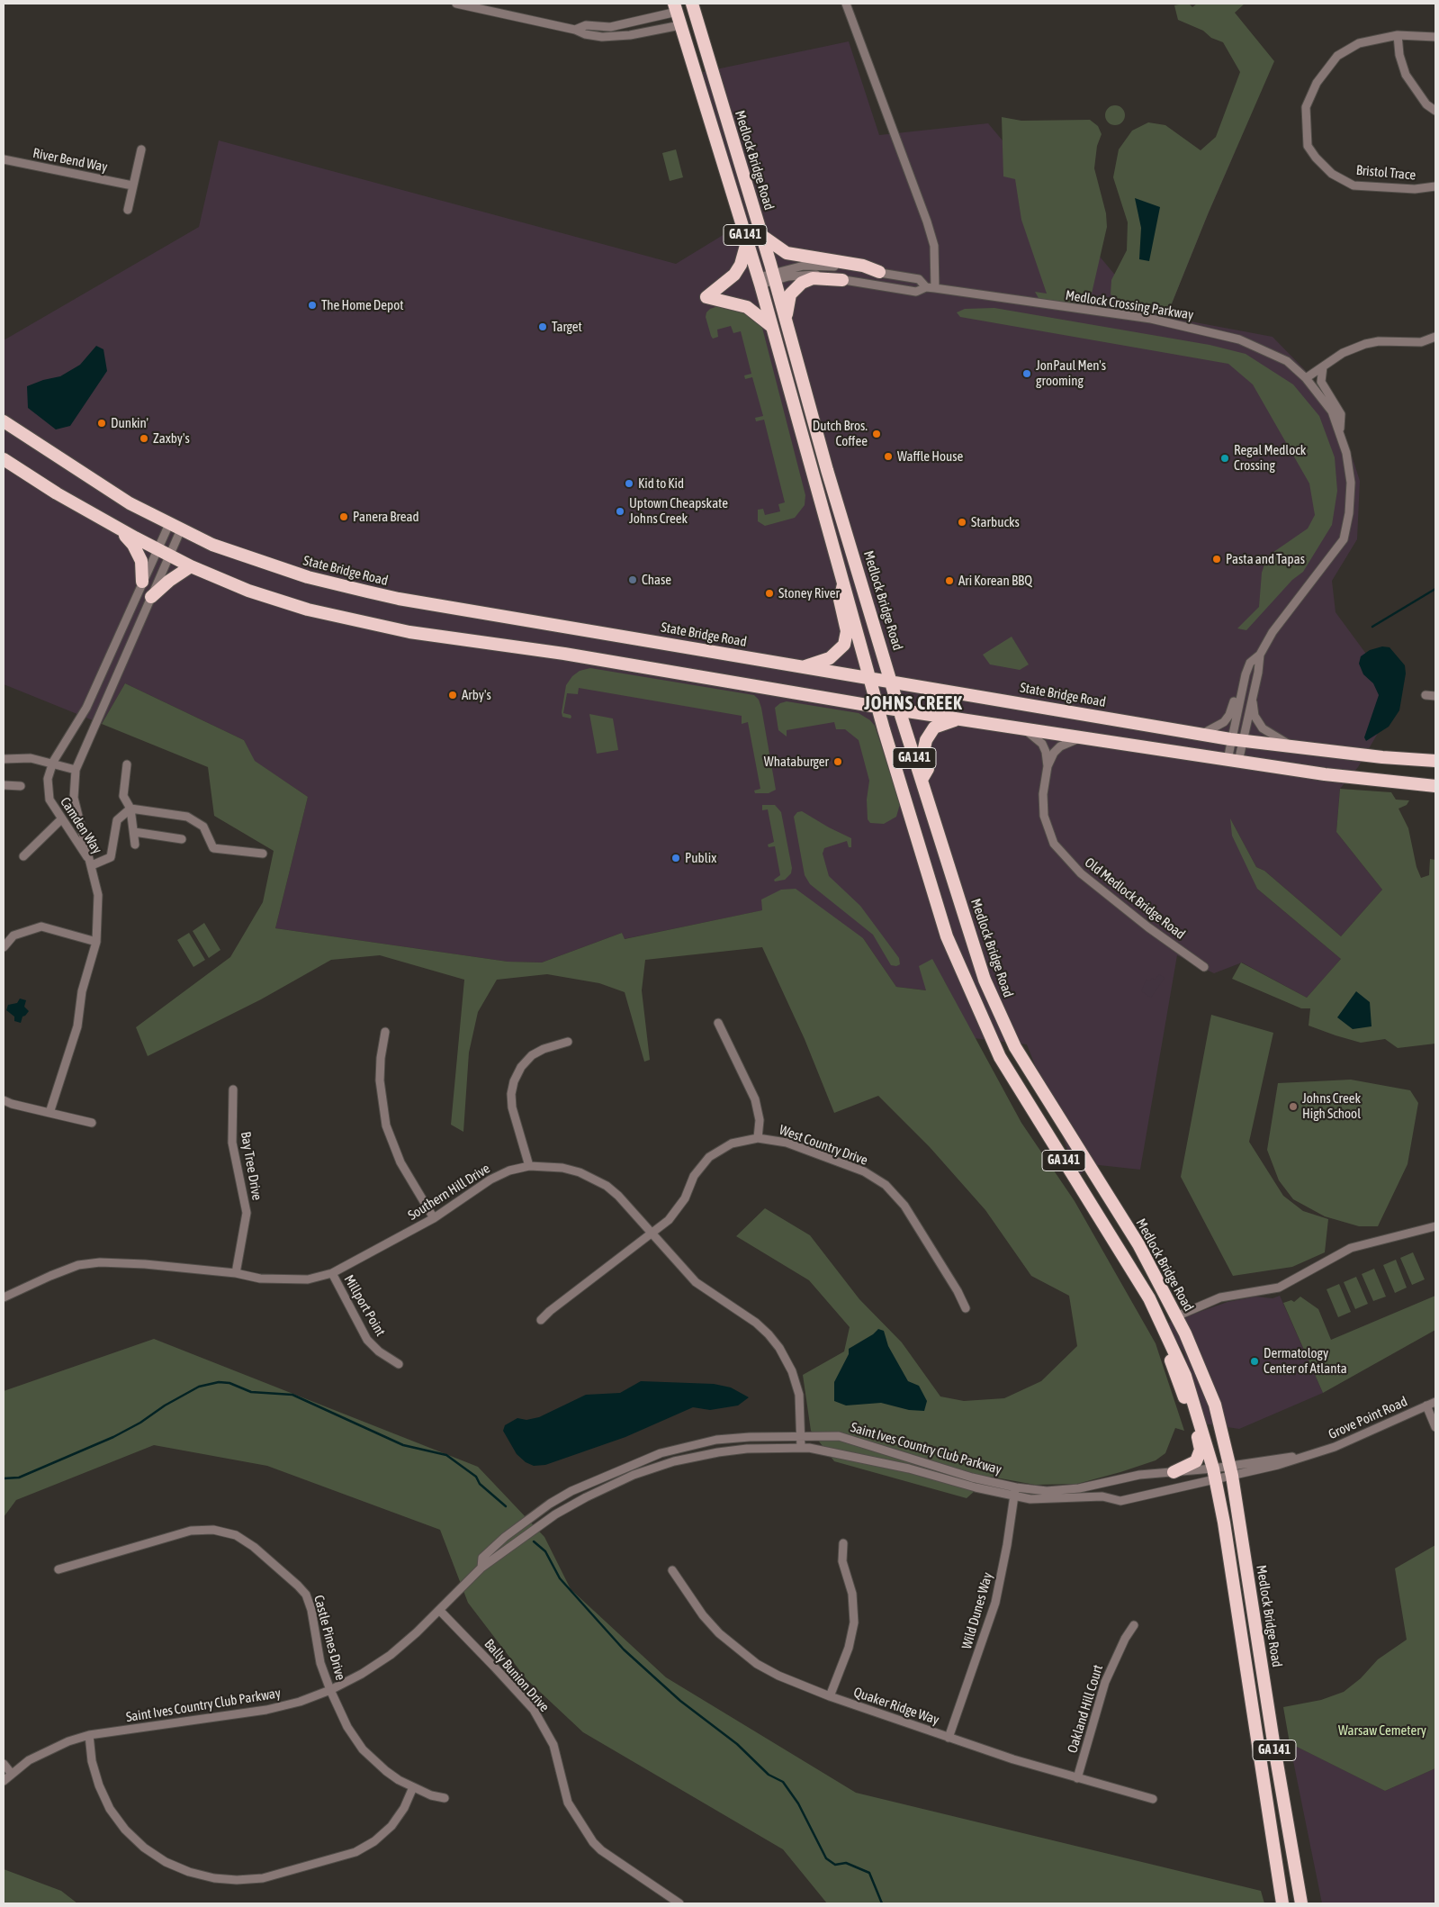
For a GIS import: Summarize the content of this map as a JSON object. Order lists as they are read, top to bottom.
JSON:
{
  "streets": {
    "highway": ["Medlock Bridge Road", "GA 141", "State Bridge Road"],
    "street": [
      "River Bend Way",
      "Bristol Trace",
      "Medlock Crossing Parkway",
      "Camden Way",
      "Old Medlock Bridge Road",
      "West Country Drive",
      "Bay Tree Drive",
      "Southern Hill Drive",
      "Millport Point",
      "Grove Point Road",
      "Saint Ives Country Club Parkway",
      "Wild Dunes Way",
      "Castle Pines Drive",
      "Bally Bunion Drive",
      "Quaker Ridge Way",
      "Oakland Hill Court"
    ]
  },
  "crossings": [
    ["Medlock Bridge Road", "Medlock Crossing Parkway"],
    ["Medlock Bridge Road", "State Bridge Road"],
    ["Medlock Bridge Road", "Grove Point Road"],
    ["GA 141", "Medlock Crossing Parkway"],
    ["GA 141", "State Bridge Road"],
    ["GA 141", "Grove Point Road"],
    ["GA 141", "Saint Ives Country Club Parkway"],
    ["Medlock Crossing Parkway", "State Bridge Road"],
    ["State Bridge Road", "Camden Way"],
    ["West Country Drive", "Southern Hill Drive"],
    ["Bay Tree Drive", "Southern Hill Drive"],
    ["Southern Hill Drive", "Millport Point"],
    ["Southern Hill Drive", "Saint Ives Country Club Parkway"],
    ["Grove Point Road", "Saint Ives Country Club Parkway"],
    ["Saint Ives Country Club Parkway", "Wild Dunes Way"],
    ["Saint Ives Country Club Parkway", "Castle Pines Drive"],
    ["Saint Ives Country Club Parkway", "Bally Bunion Drive"],
    ["Wild Dunes Way", "Quaker Ridge Way"],
    ["Quaker Ridge Way", "Oakland Hill Court"]
  ],
  "districts": ["JOHNS CREEK"],
  "parks": ["Warsaw Cemetery"],
  "places": [
    "The Home Depot",
    "Target",
    "JonPaul Men's grooming",
    "Dunkin'",
    "Dutch Bros. Coffee",
    "Zaxby's",
    "Waffle House",
    "Regal Medlock Crossing",
    "Kid to Kid",
    "Uptown Cheapskate Johns Creek",
    "Panera Bread",
    "Starbucks",
    "Pasta and Tapas",
    "Chase",
    "Ari Korean BBQ",
    "Stoney River",
    "Arby's",
    "Whataburger",
    "Publix",
    "Johns Creek High School",
    "Dermatology Center of Atlanta"
  ]
}
